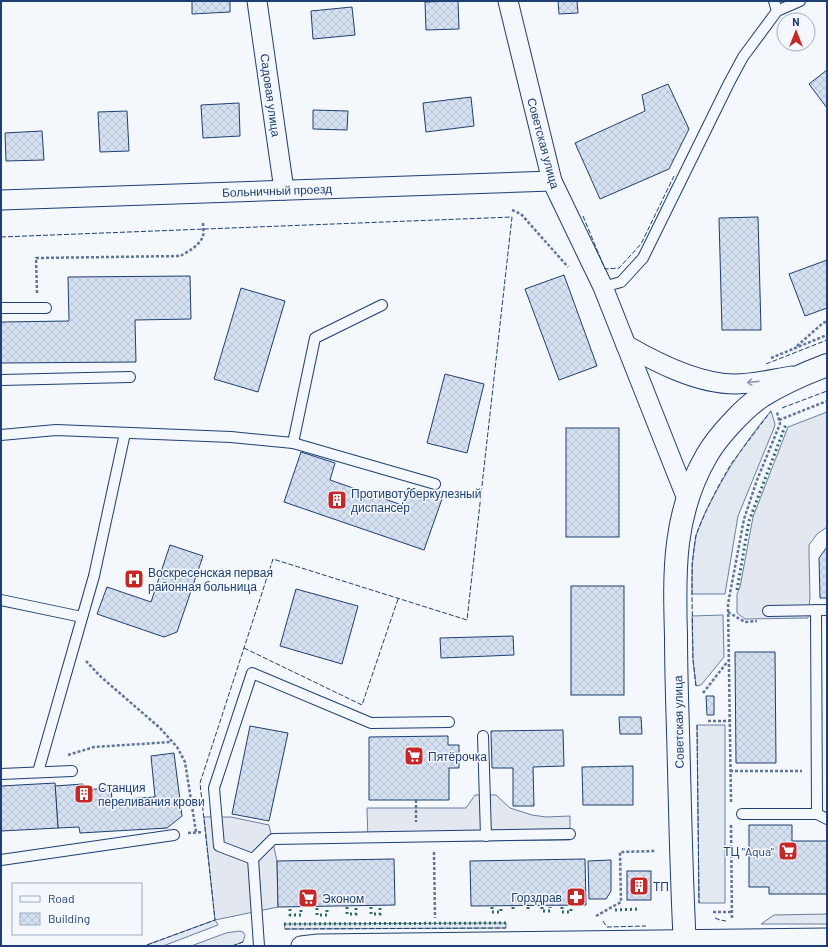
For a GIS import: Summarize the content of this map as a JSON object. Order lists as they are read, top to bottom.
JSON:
{
  "streets": {
    "main road": ["Советская улица"],
    "street": ["Садовая улица", "Больничный проезд"]
  },
  "crossings": [
    ["Садовая улица", "Больничный проезд"],
    ["Советская улица", "Больничный проезд"]
  ],
  "places": {
    "building": ["Противотуберкулезный диспансер", "Станция переливания крови", "ТП"],
    "hospital": ["Воскресенская первая районная больница"],
    "supermarket": ["Пятёрочка", "ТЦ \"Aqua\"", "Эконом"],
    "pharmacy": ["Горздрав"]
  },
  "legend": ["Road", "Building"],
  "north": "top"
}
